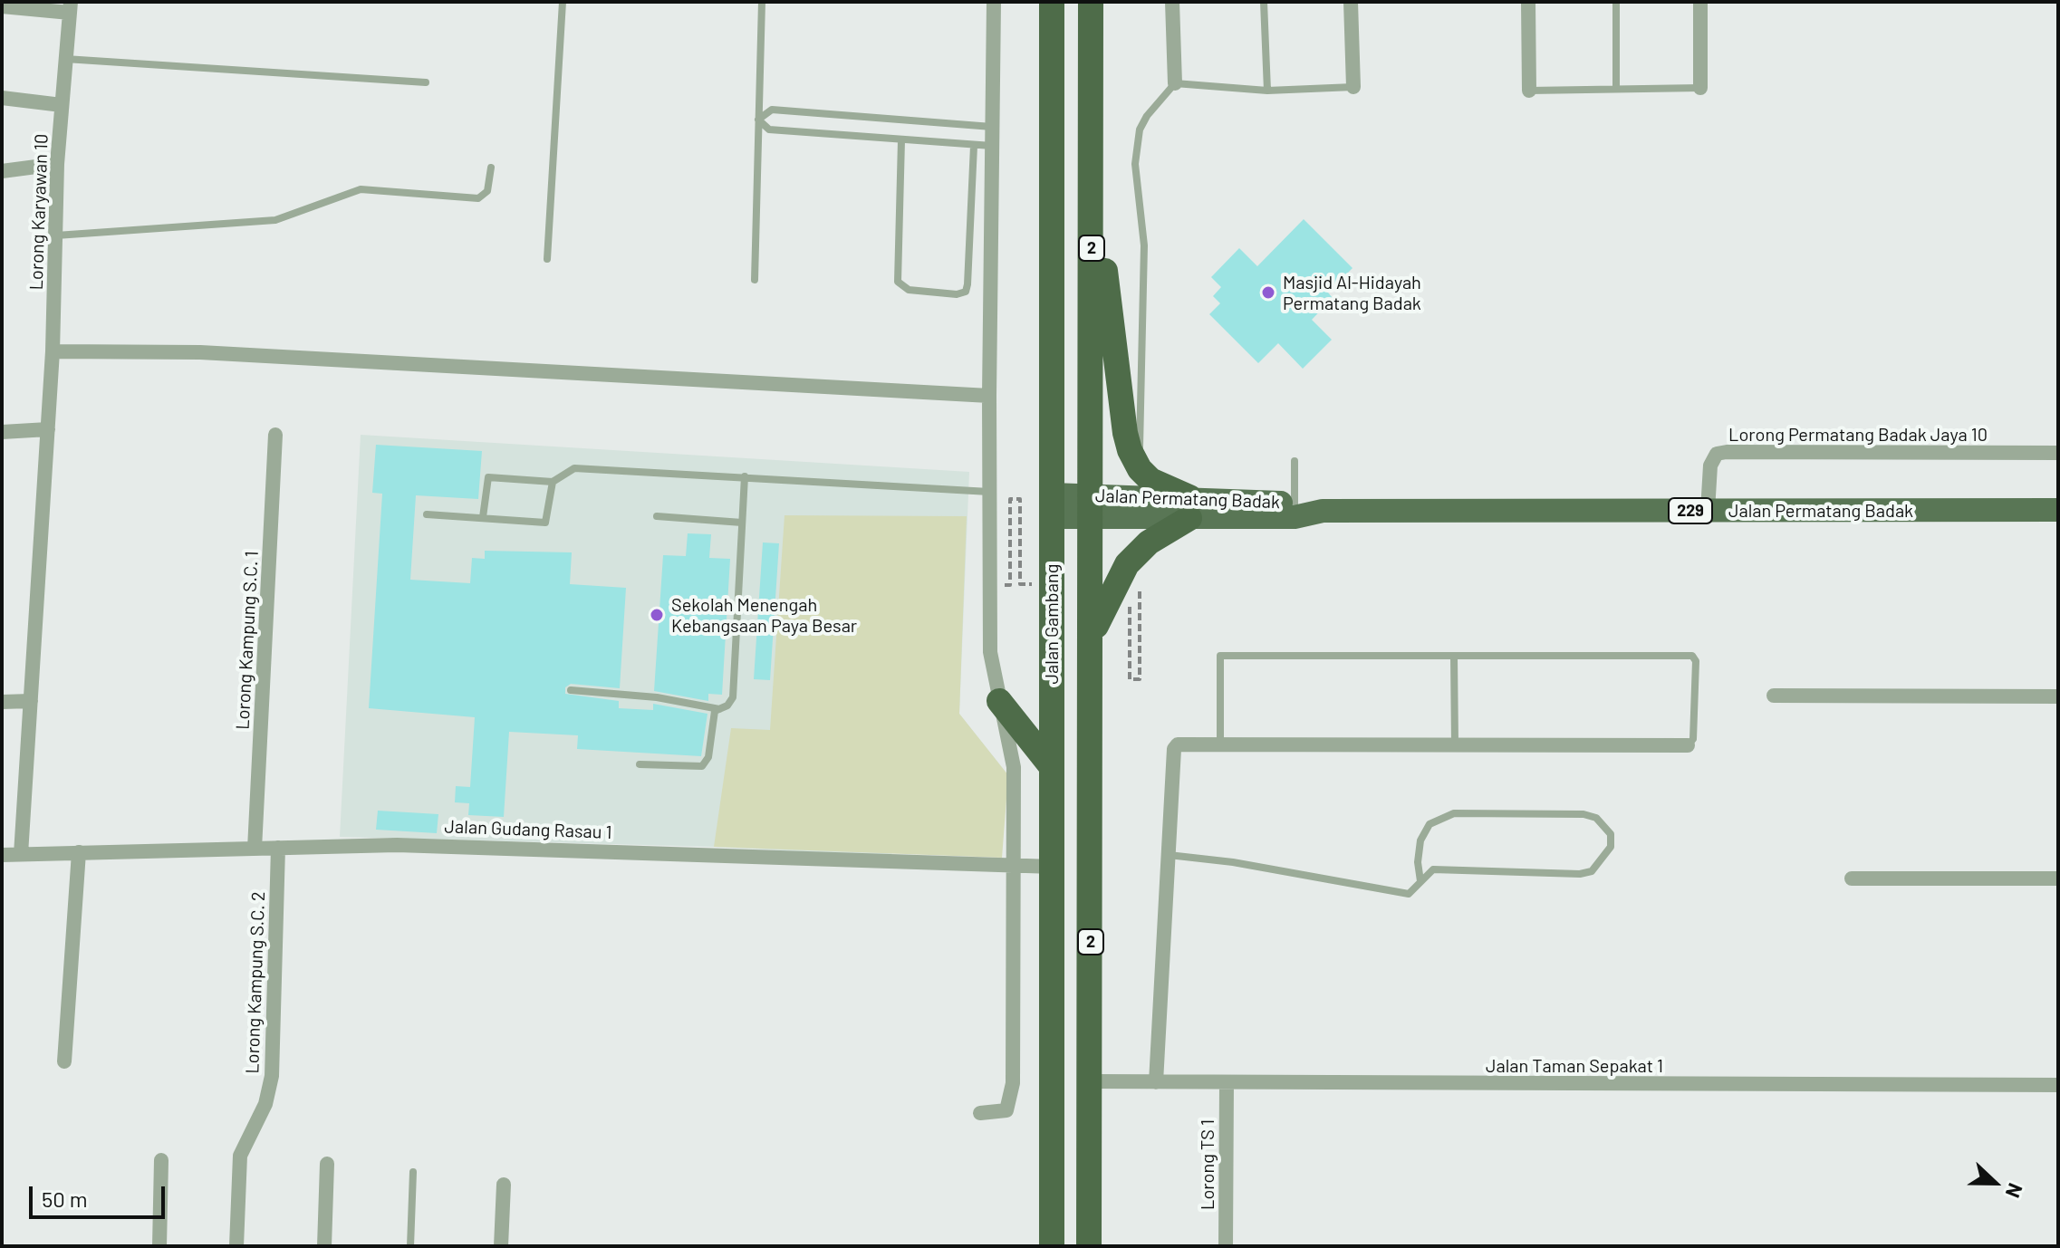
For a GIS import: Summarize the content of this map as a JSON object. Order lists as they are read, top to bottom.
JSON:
{
  "streets": {
    "highway": ["2", "Jalan Gambang"],
    "main road": ["Jalan Permatang Badak", "229"],
    "street": [
      "Lorong Karyawan 10",
      "Lorong Permatang Badak Jaya 10",
      "Lorong Kampung S.C. 1",
      "Jalan Gudang Rasau 1",
      "Lorong Kampung S.C. 2",
      "Jalan Taman Sepakat 1",
      "Lorong TS 1"
    ]
  },
  "crossings": [
    ["Lorong Karyawan 10", "Jalan Gudang Rasau 1"],
    ["2", "Jalan Permatang Badak"],
    ["2", "Jalan Taman Sepakat 1"],
    ["Lorong Permatang Badak Jaya 10", "Jalan Permatang Badak"],
    ["Jalan Permatang Badak", "Jalan Gambang"],
    ["Jalan Gambang", "Jalan Gudang Rasau 1"],
    ["Lorong Kampung S.C. 1", "Jalan Gudang Rasau 1"],
    ["Jalan Gudang Rasau 1", "Lorong Kampung S.C. 2"],
    ["Jalan Taman Sepakat 1", "Lorong TS 1"]
  ],
  "places": ["Masjid Al-Hidayah Permatang Badak", "Sekolah Menengah Kebangsaan Paya Besar"],
  "scale_bar": "50 m",
  "north": "right"
}
